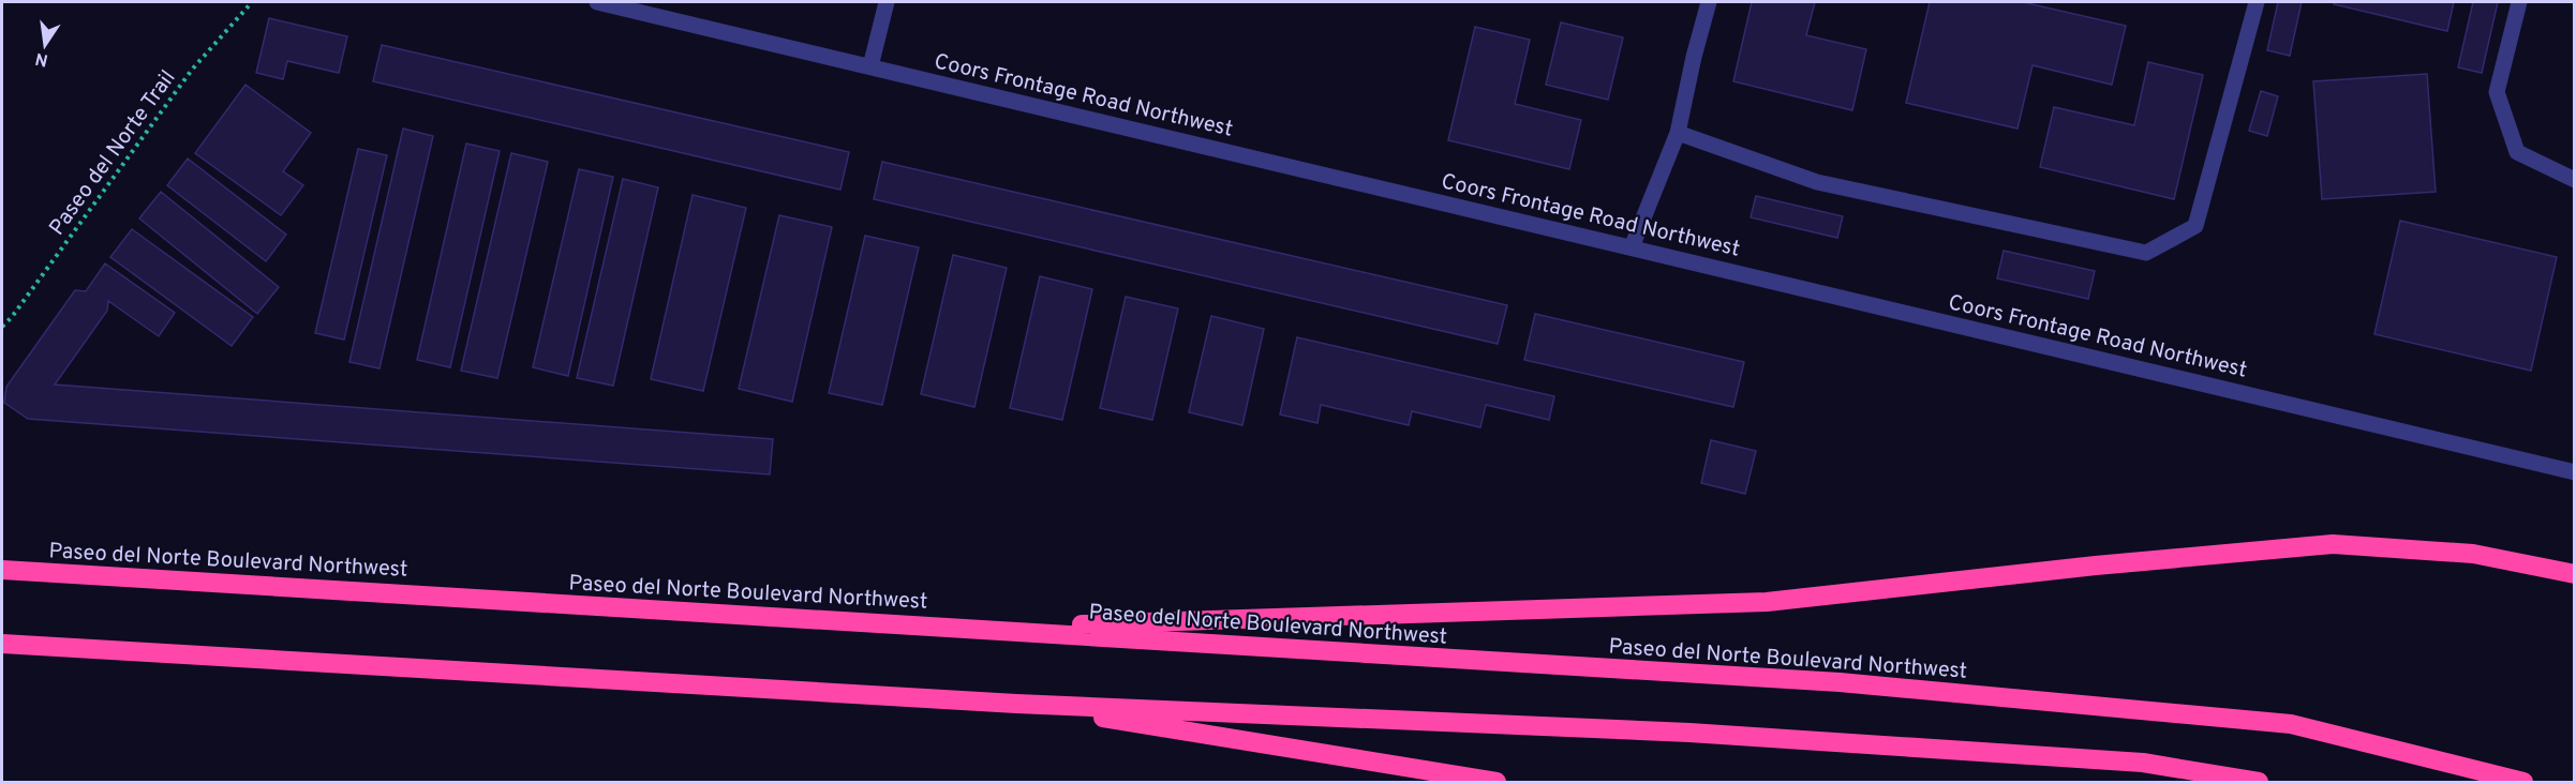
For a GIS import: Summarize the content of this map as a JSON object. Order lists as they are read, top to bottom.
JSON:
{
  "streets": {
    "highway": ["Paseo del Norte Boulevard Northwest"],
    "street": ["Coors Frontage Road Northwest"],
    "path": ["Paseo del Norte Trail"]
  },
  "north": "bottom"
}
